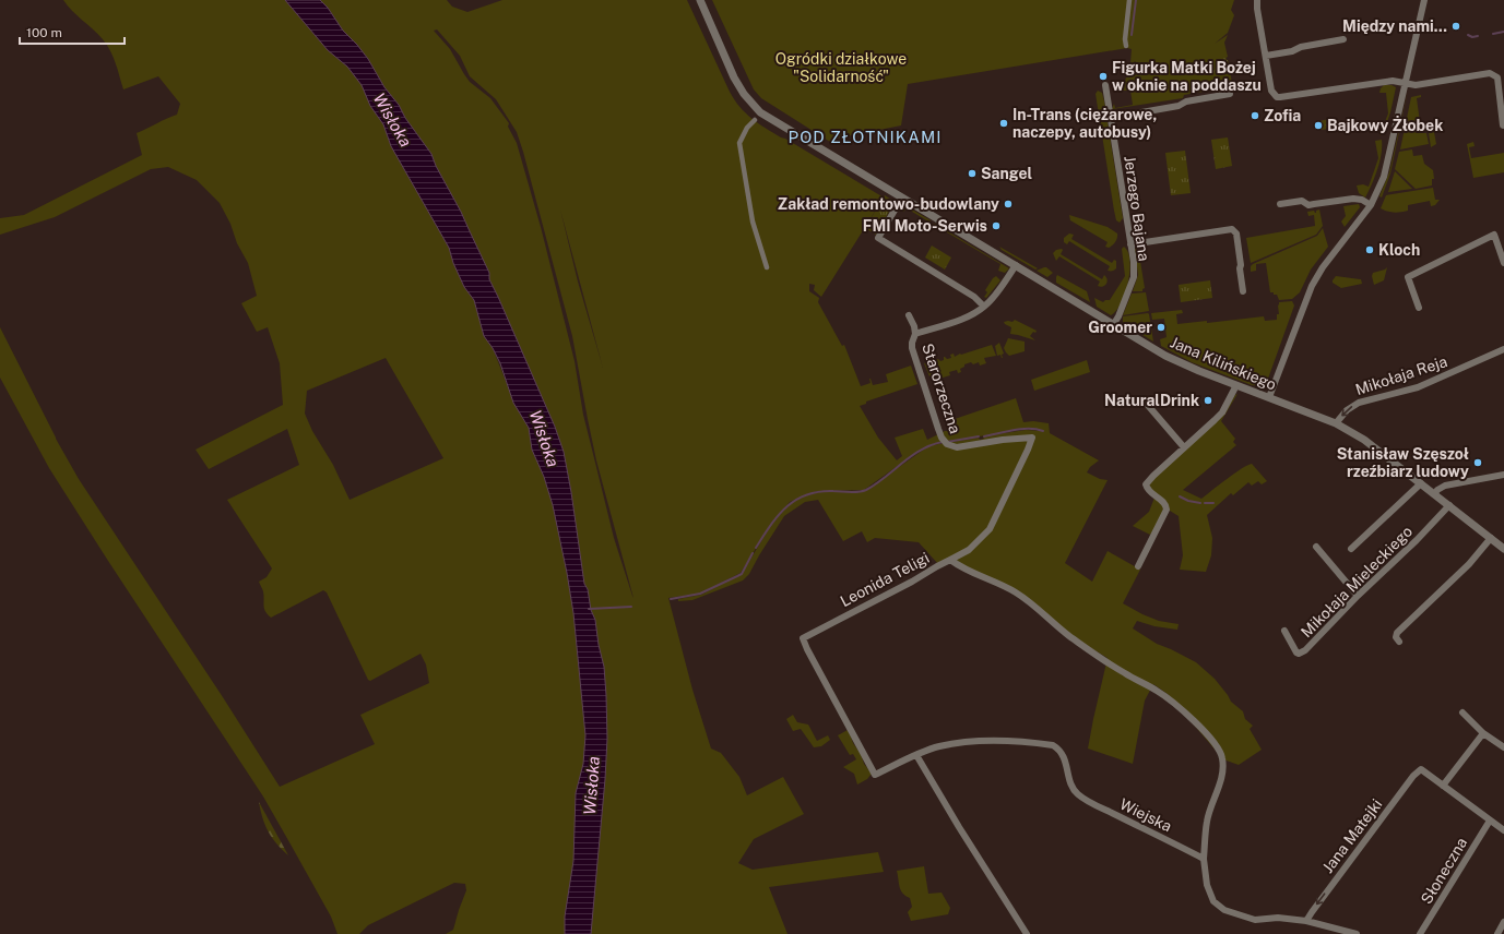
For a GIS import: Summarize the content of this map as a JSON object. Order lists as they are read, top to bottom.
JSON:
{
  "streets": {
    "street": [
      "Jerzego Bajana",
      "Jana Kilińskiego",
      "Mikołaja Reja",
      "Starorzeczna",
      "Leonida Teligi",
      "Mikołaja Mieleckiego",
      "Wiejska",
      "Jana Matejki",
      "Słoneczna"
    ]
  },
  "crossings": [
    ["Jerzego Bajana", "Jana Kilińskiego"],
    ["Jana Kilińskiego", "Mikołaja Reja"],
    ["Jana Kilińskiego", "Starorzeczna"],
    ["Jana Kilińskiego", "Mikołaja Mieleckiego"],
    ["Starorzeczna", "Leonida Teligi"],
    ["Leonida Teligi", "Wiejska"]
  ],
  "one_way": ["Mikołaja Reja", "Jana Matejki"],
  "districts": ["POD ZŁOTNIKAMI"],
  "water": ["Wisłoka"],
  "parks": ["Ogródki działkowe \"Solidarność\""],
  "places": [
    "Między nami...",
    "Figurka Matki Bożej w oknie na poddaszu",
    "Zofia",
    "In-Trans (ciężarowe, naczepy, autobusy)",
    "Bajkowy Żłobek",
    "Sangel",
    "Zakład remontowo-budowlany",
    "FMI Moto-Serwis",
    "Kloch",
    "Groomer",
    "NaturalDrink",
    "Stanisław Szęszoł rzeźbiarz ludowy"
  ],
  "scale_bar": "100 m"
}
